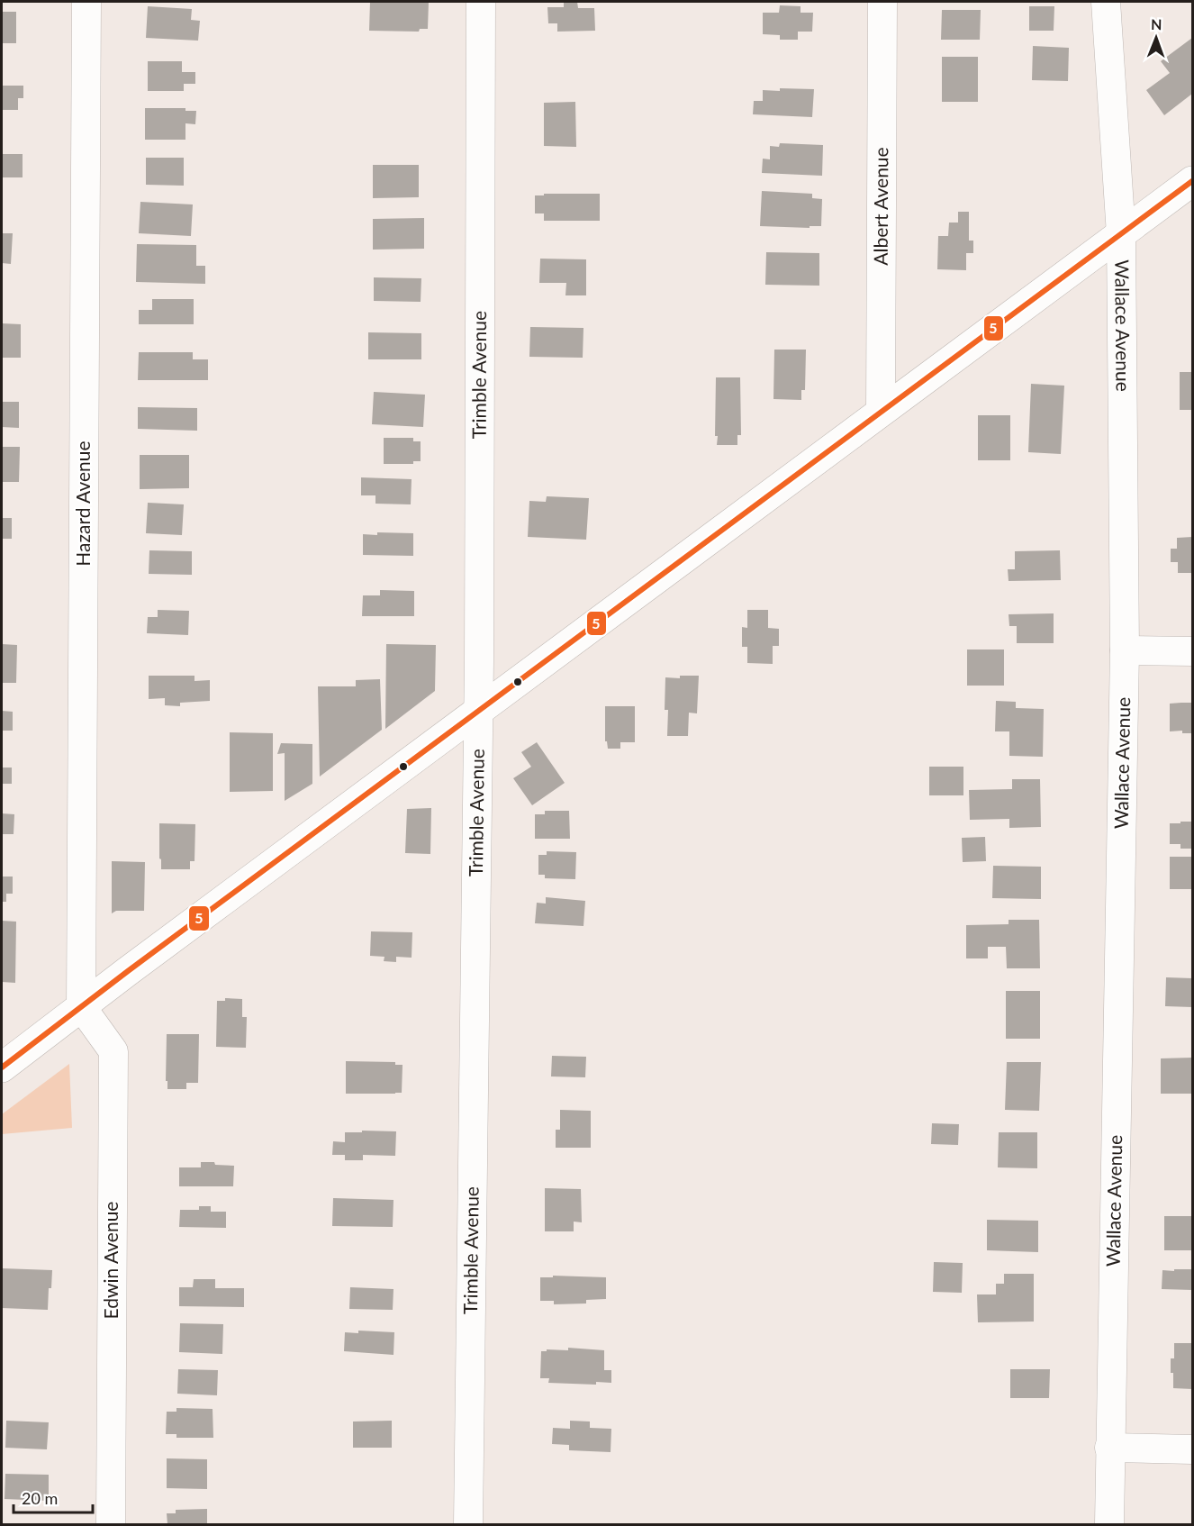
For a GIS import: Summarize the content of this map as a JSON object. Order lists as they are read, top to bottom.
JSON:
{
  "streets": {
    "street": [
      "Albert Avenue",
      "Wallace Avenue",
      "Trimble Avenue",
      "Hazard Avenue",
      "Edwin Avenue"
    ]
  },
  "crossings": [
    ["Hazard Avenue", "Edwin Avenue"]
  ],
  "lines": ["transit line 5"],
  "scale_bar": "20 m",
  "north": "top"
}
